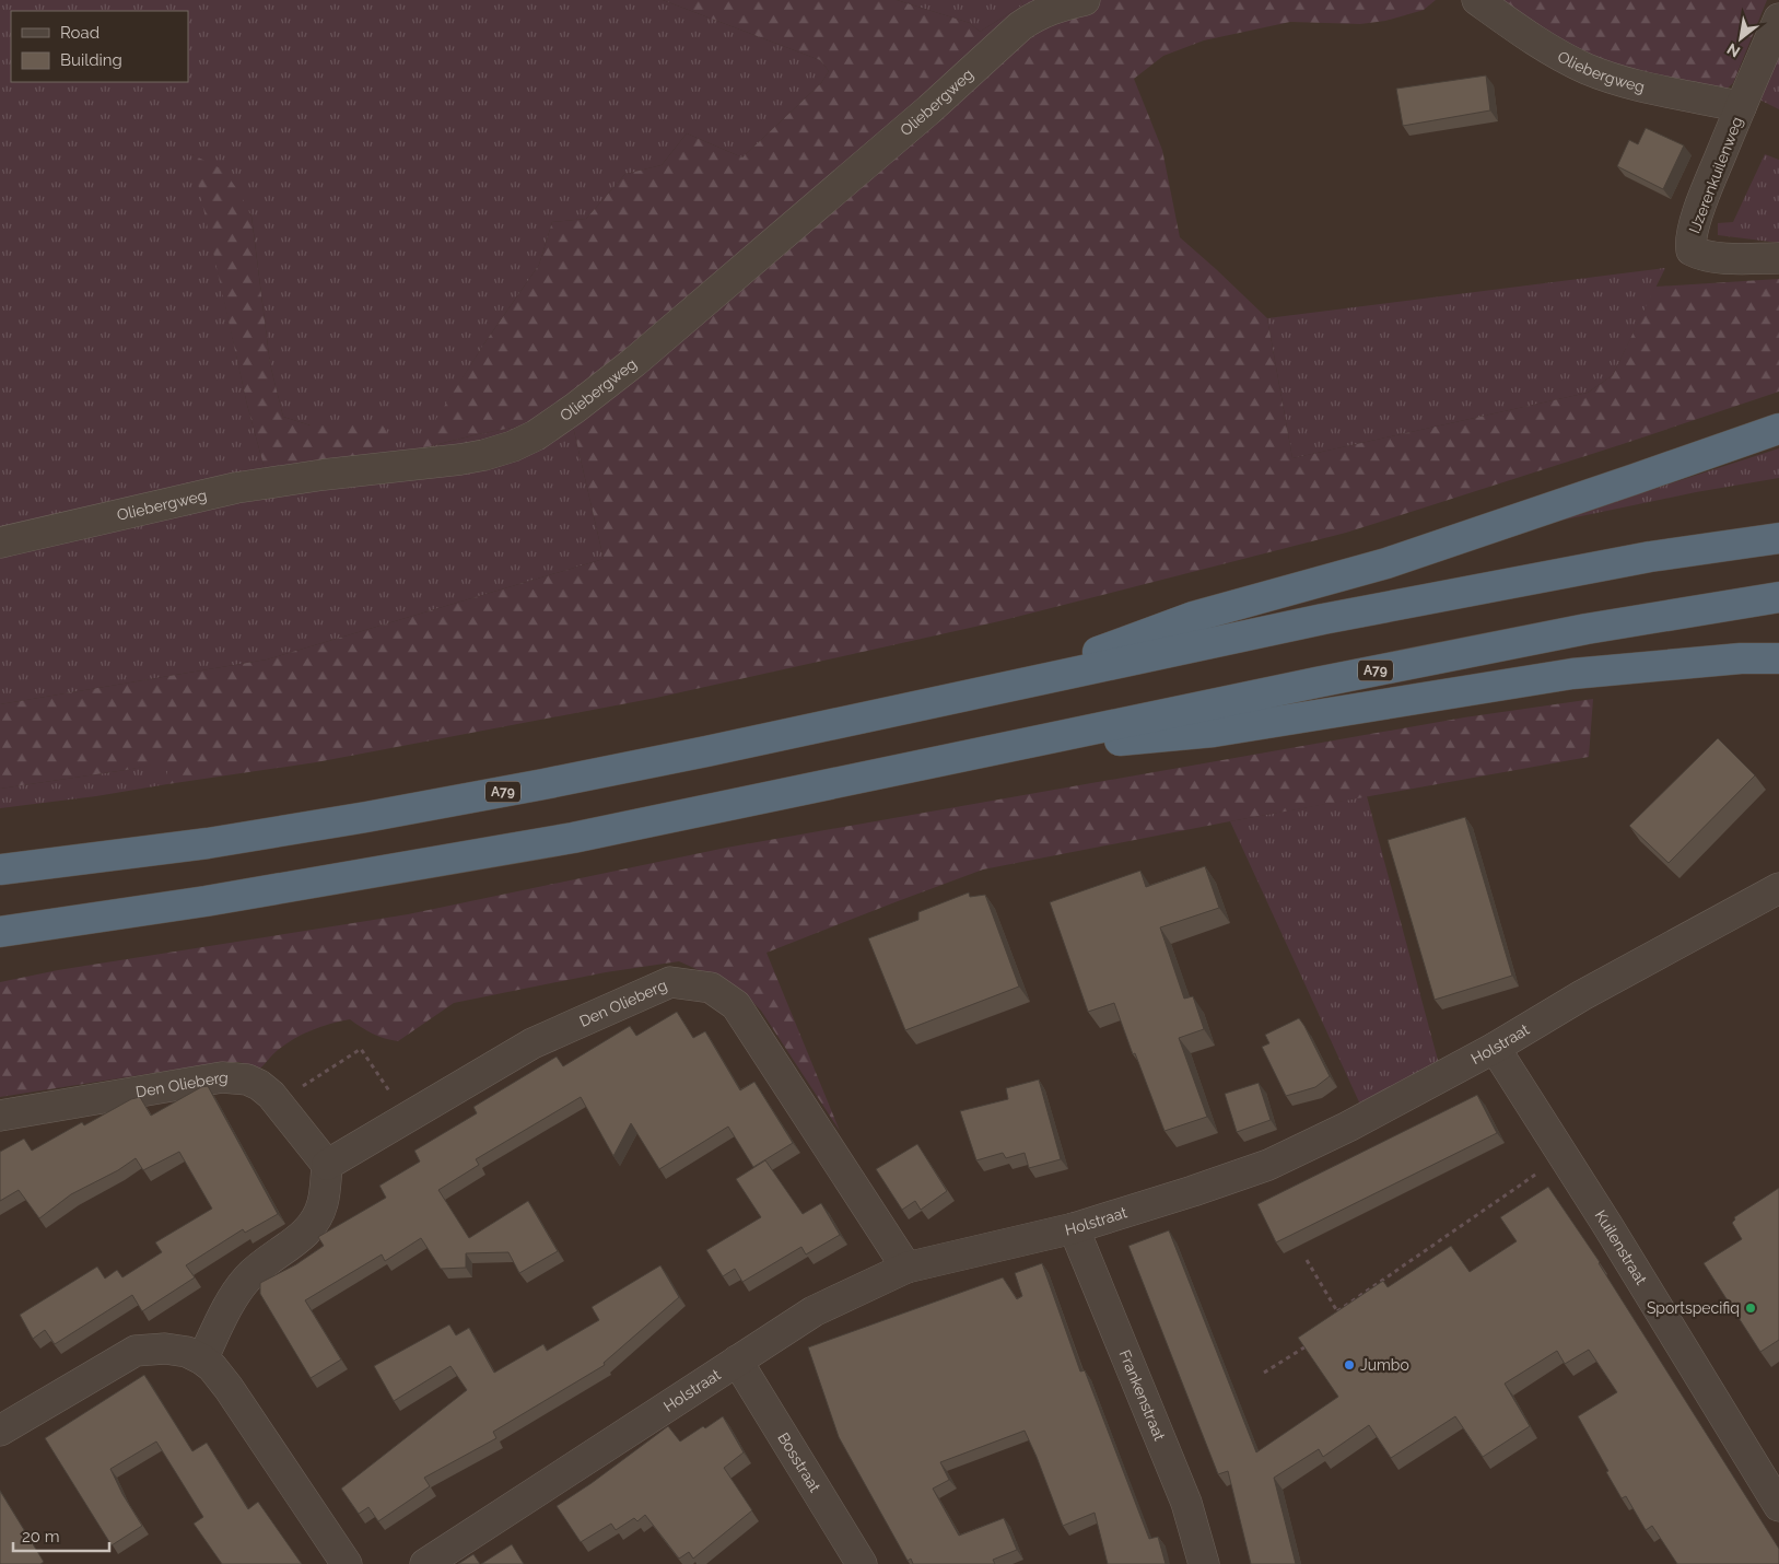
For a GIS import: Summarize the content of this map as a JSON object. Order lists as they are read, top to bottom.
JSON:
{
  "streets": {
    "highway": ["A79"],
    "street": [
      "Oliebergweg",
      "IJzerenkuilenweg",
      "Den Olieberg",
      "Holstraat",
      "Kuilenstraat",
      "Frankenstraat",
      "Bosstraat"
    ]
  },
  "crossings": [
    ["Oliebergweg", "IJzerenkuilenweg"],
    ["Den Olieberg", "Holstraat"],
    ["Holstraat", "Kuilenstraat"],
    ["Holstraat", "Frankenstraat"],
    ["Holstraat", "Bosstraat"]
  ],
  "places": ["Sportspecifiq", "Jumbo"],
  "legend": ["Road", "Building"],
  "scale_bar": "20 m",
  "north": "bottom left"
}
